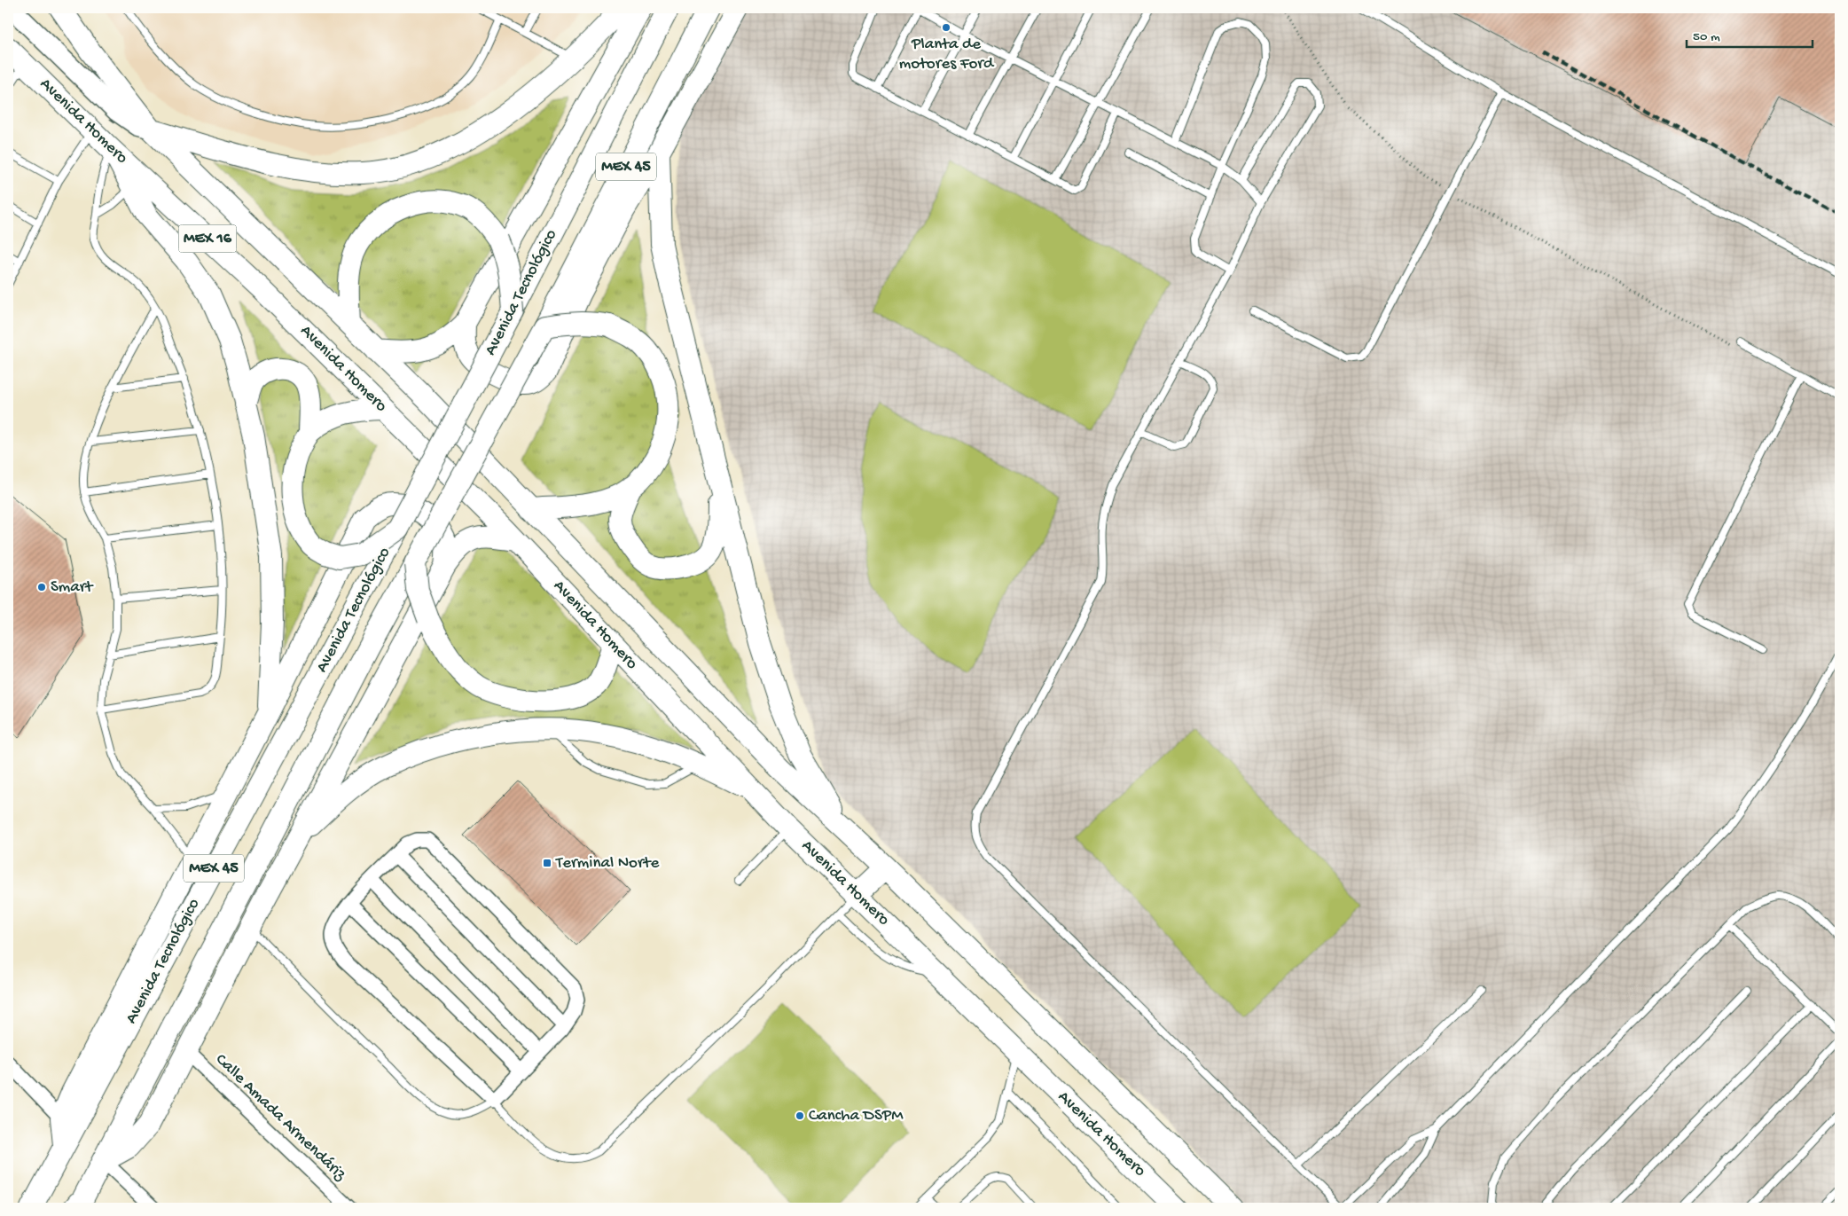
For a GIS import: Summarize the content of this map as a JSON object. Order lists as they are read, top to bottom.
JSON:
{
  "streets": {
    "main road": [
      "Avenida Homero",
      "MEX 45",
      "MEX 16",
      "Avenida Tecnológico"
    ],
    "street": ["Calle Amada Armendáriz"]
  },
  "places": {
    "other": ["Planta de motores Ford", "Smart", "Cancha DSPM"],
    "transit": ["Terminal Norte"]
  },
  "scale_bar": "50 m"
}
